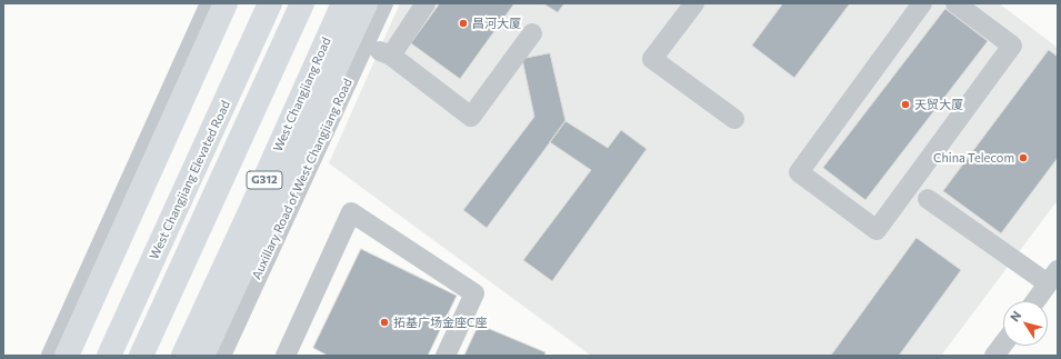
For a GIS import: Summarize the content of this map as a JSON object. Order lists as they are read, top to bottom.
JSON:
{
  "streets": {
    "highway": ["West Changjiang Road", "West Changjiang Elevated Road", "G312"],
    "street": ["Auxillary Road of West Changjiang Road"]
  },
  "places": [
    "昌河大厦",
    "天贸大厦",
    "China Telecom",
    "拓基广场金座C座"
  ],
  "north": "top left"
}
